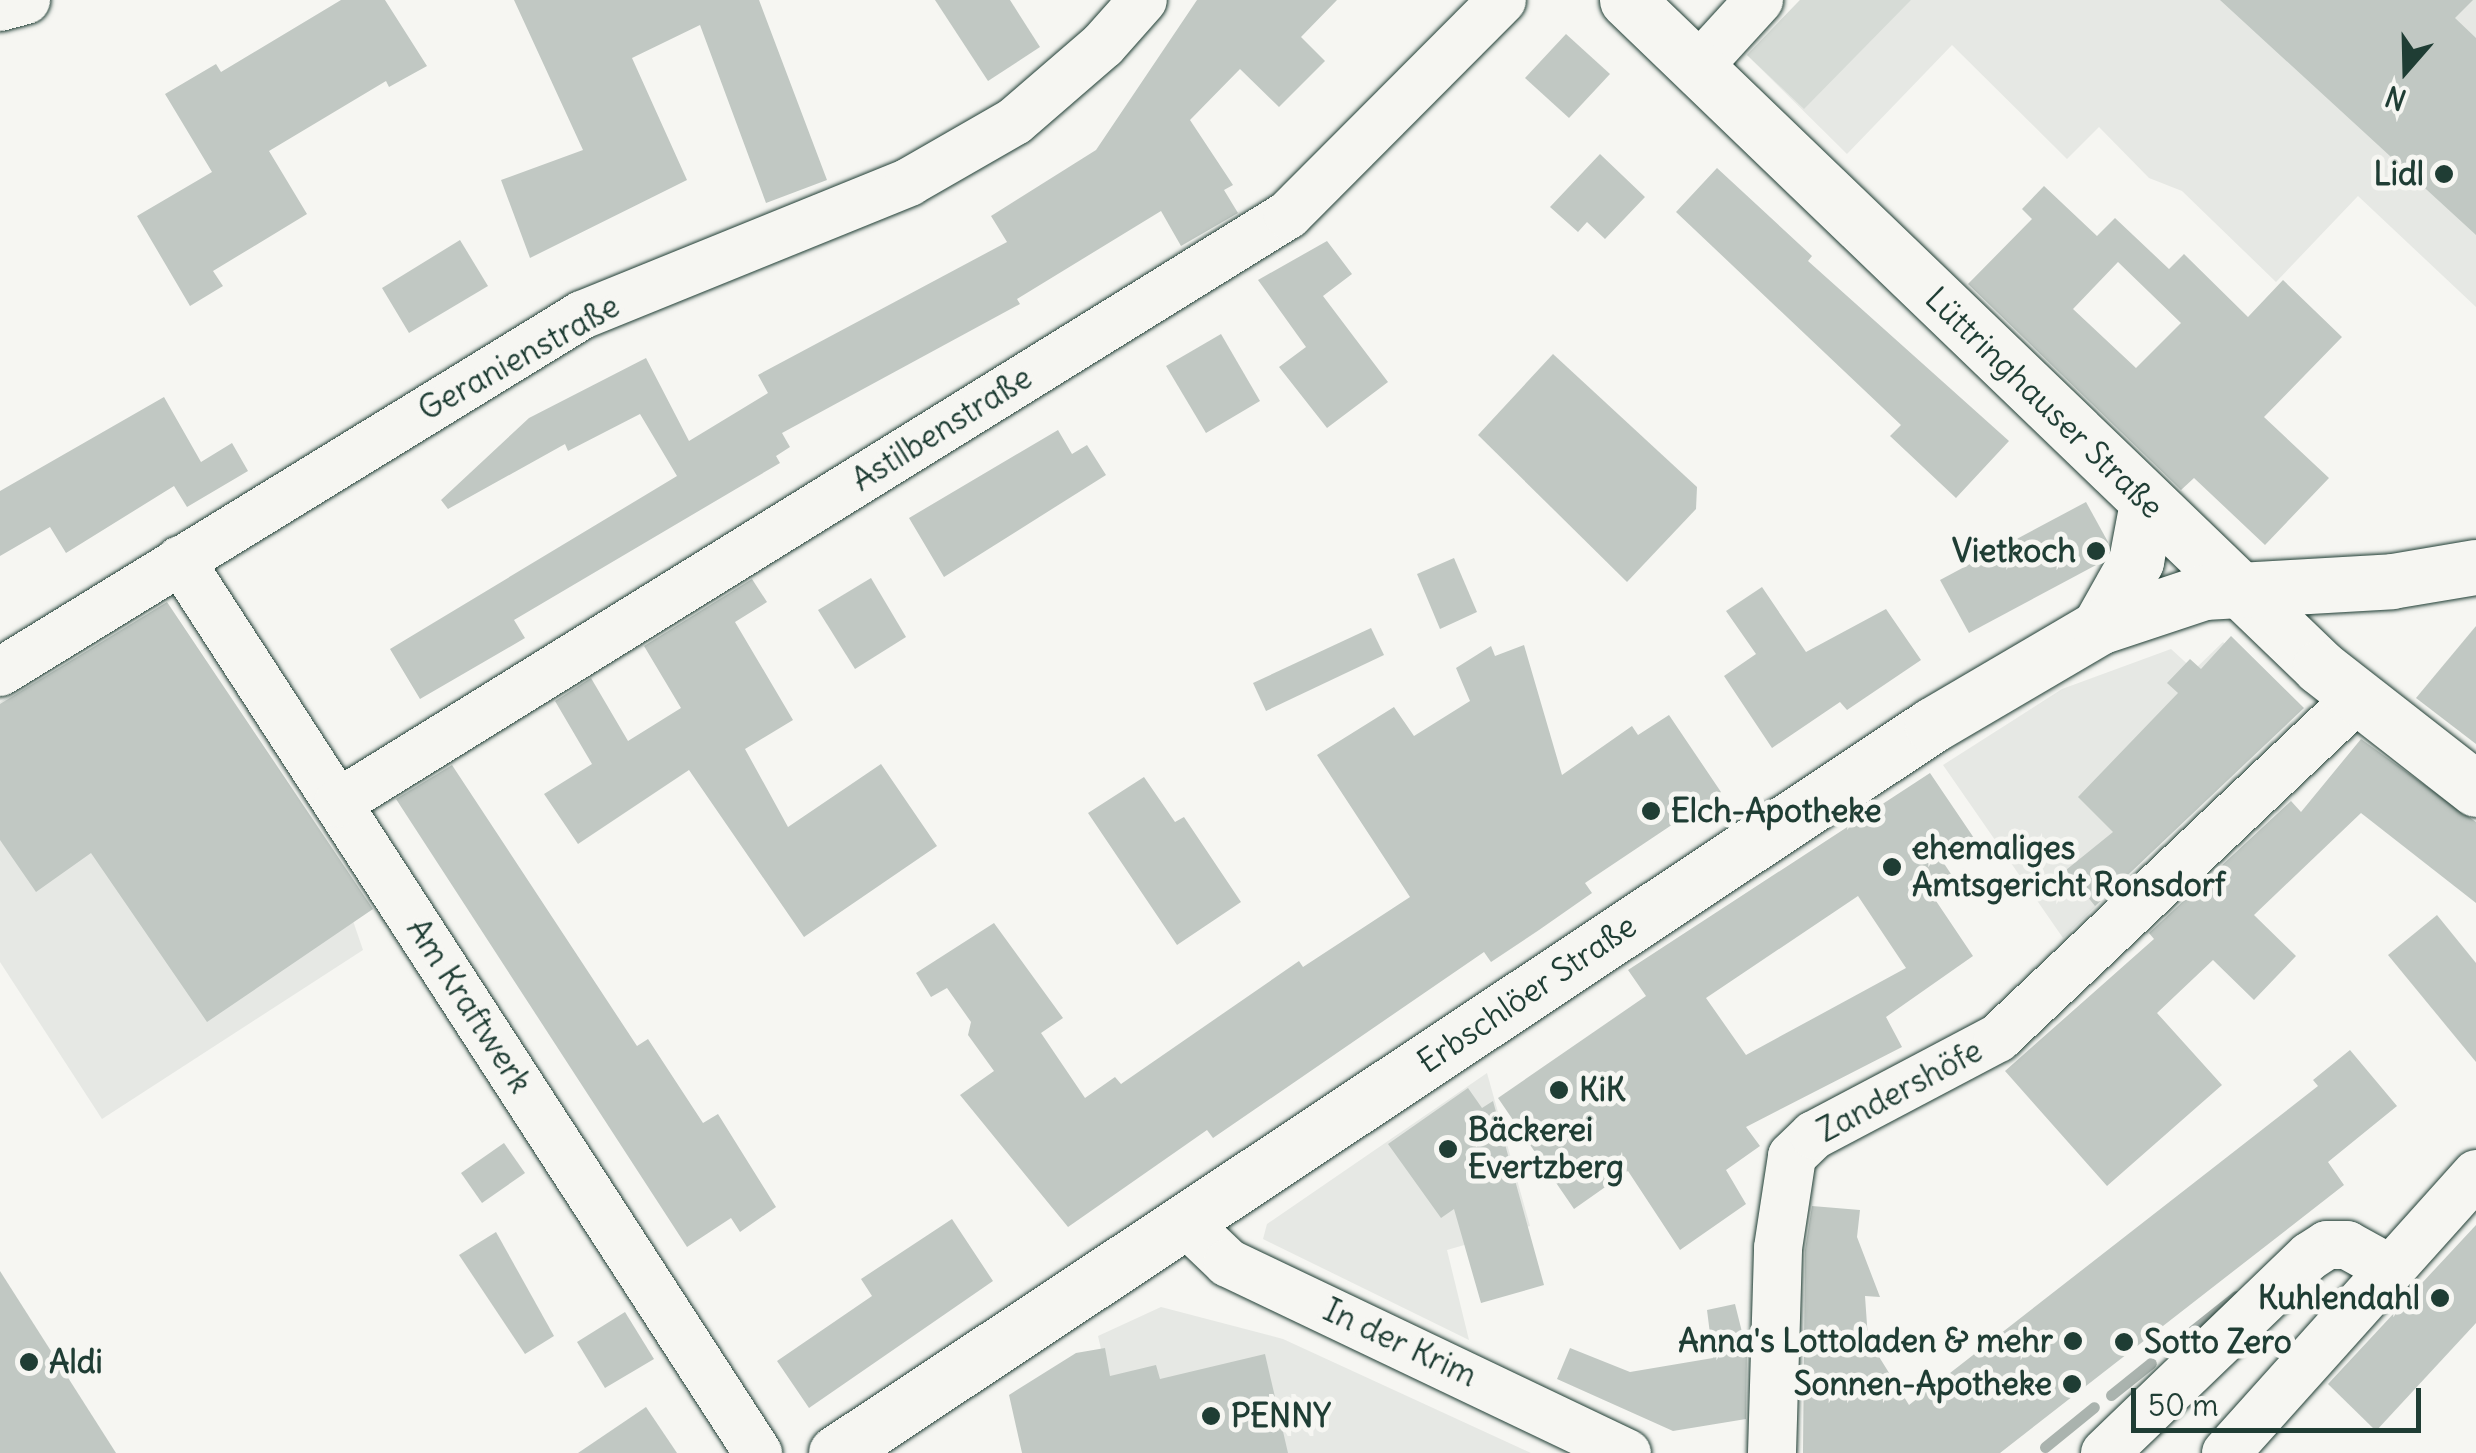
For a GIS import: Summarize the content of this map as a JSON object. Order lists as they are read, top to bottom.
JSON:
{
  "streets": {
    "street": [
      "Geranienstraße",
      "Lüttringhauser Straße",
      "Astilbenstraße",
      "Erbschlöer Straße",
      "Am Kraftwerk",
      "Zandershöfe",
      "In der Krim"
    ]
  },
  "crossings": [
    ["Geranienstraße", "Am Kraftwerk"],
    ["Lüttringhauser Straße", "Erbschlöer Straße"],
    ["Lüttringhauser Straße", "Zandershöfe"],
    ["Astilbenstraße", "Am Kraftwerk"],
    ["Erbschlöer Straße", "In der Krim"]
  ],
  "places": [
    "Lidl",
    "Vietkoch",
    "Elch-Apotheke",
    "ehemaliges Amtsgericht Ronsdorf",
    "KiK",
    "Bäckerei Evertzberg",
    "Kuhlendahl",
    "Anna's Lottoladen & mehr",
    "Sotto Zero",
    "Aldi",
    "Sonnen-Apotheke",
    "PENNY"
  ],
  "scale_bar": "50 m",
  "north": "bottom"
}
